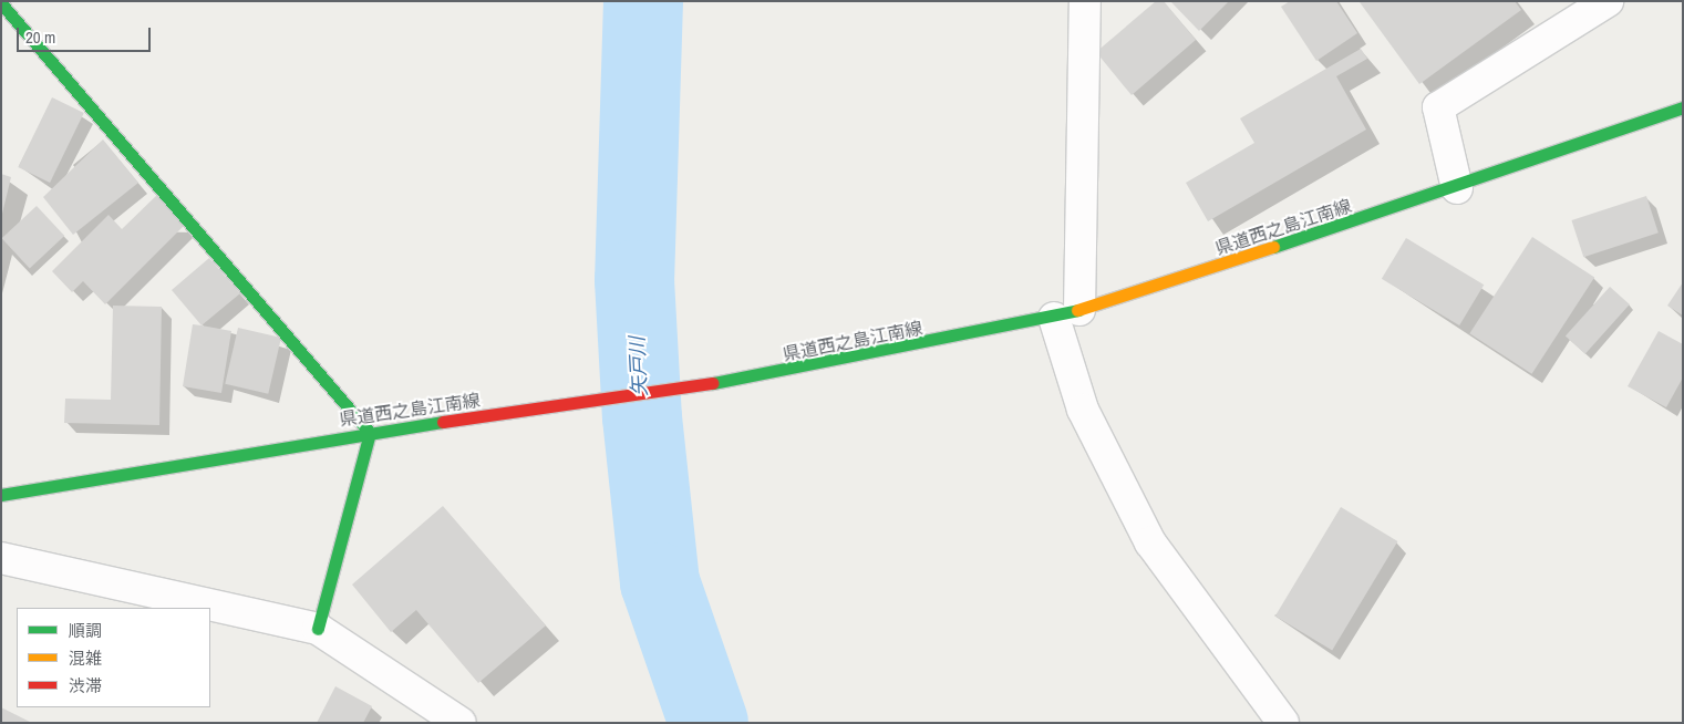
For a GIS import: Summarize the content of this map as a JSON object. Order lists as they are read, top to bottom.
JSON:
{
  "streets": {
    "main road": ["県道西之島江南線"]
  },
  "water": ["矢戸川"],
  "legend": ["順調", "混雑", "渋滞"],
  "scale_bar": "20 m"
}
